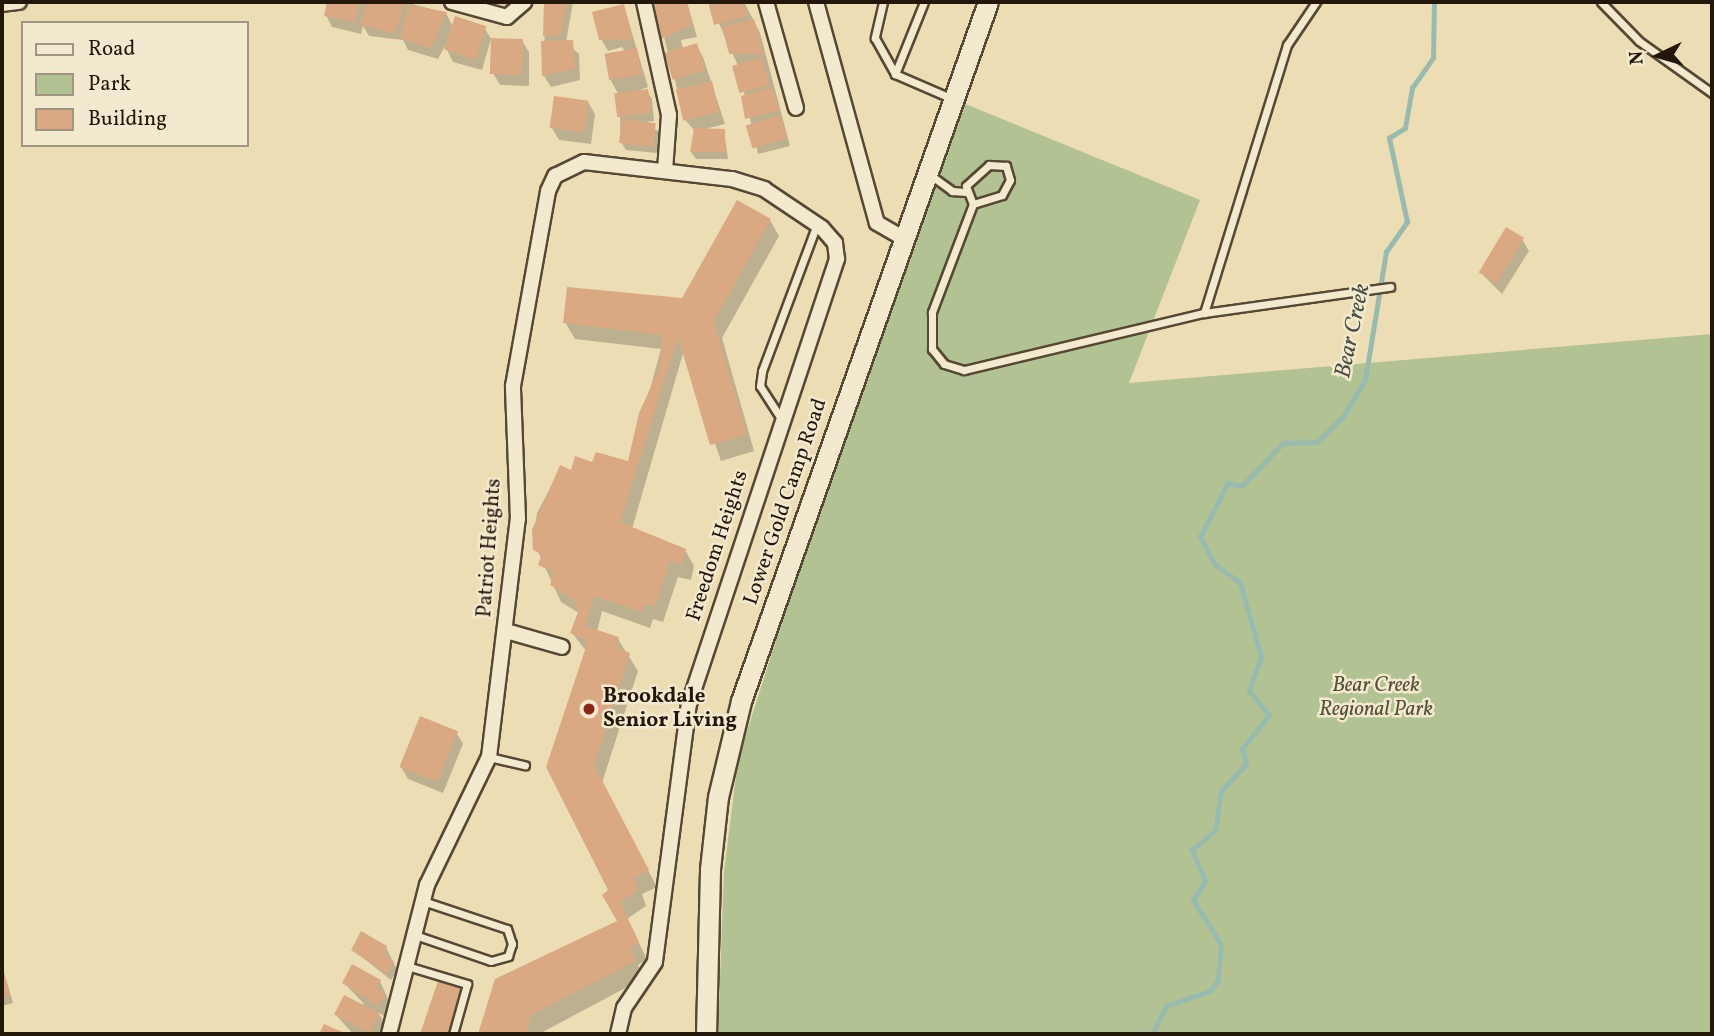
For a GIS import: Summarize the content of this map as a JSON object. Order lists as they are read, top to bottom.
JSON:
{
  "streets": {
    "street": ["Lower Gold Camp Road", "Freedom Heights", "Patriot Heights"]
  },
  "crossings": [
    ["Freedom Heights", "Patriot Heights"]
  ],
  "water": ["Bear Creek"],
  "parks": ["Bear Creek Regional Park"],
  "places": ["Brookdale Senior Living"],
  "legend": ["Road", "Park", "Building"],
  "north": "left"
}
